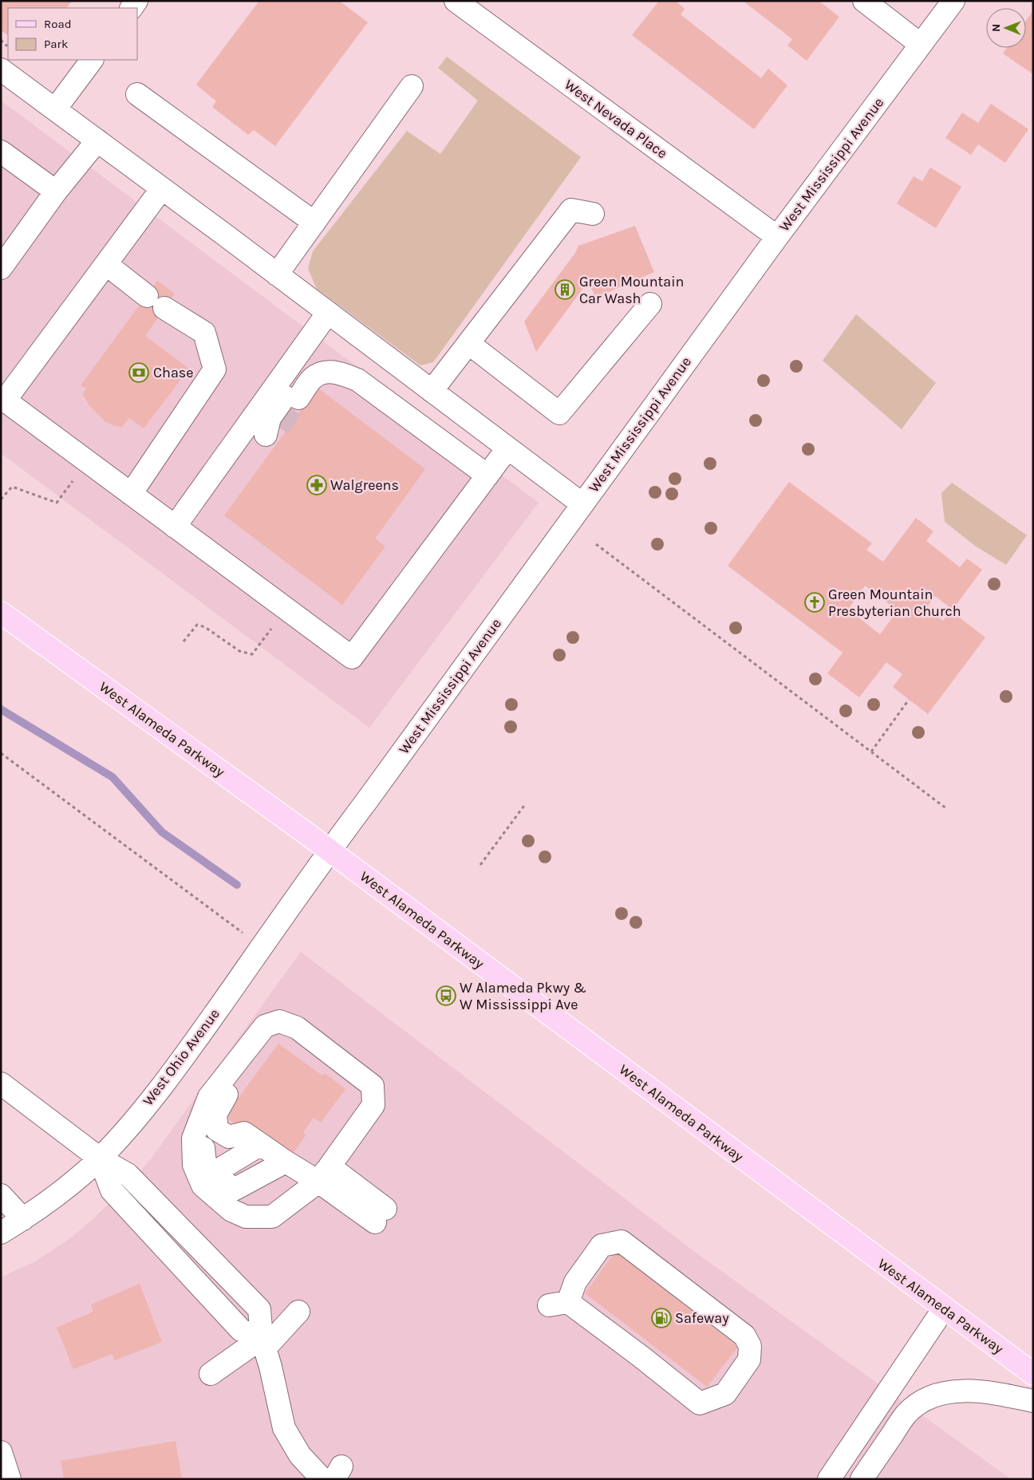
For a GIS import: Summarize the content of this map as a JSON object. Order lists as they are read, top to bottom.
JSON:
{
  "streets": {
    "main road": ["West Alameda Parkway"],
    "street": ["West Nevada Place", "West Mississippi Avenue", "West Ohio Avenue"]
  },
  "crossings": [
    ["West Nevada Place", "West Mississippi Avenue"],
    ["West Mississippi Avenue", "West Alameda Parkway"],
    ["West Mississippi Avenue", "West Ohio Avenue"],
    ["West Alameda Parkway", "West Ohio Avenue"]
  ],
  "places": {
    "building": ["Green Mountain Car Wash"],
    "bank": ["Chase"],
    "pharmacy": ["Walgreens"],
    "church": ["Green Mountain Presbyterian Church"],
    "bus stop": ["W Alameda Pkwy & W Mississippi Ave"],
    "fuel station": ["Safeway"]
  },
  "legend": ["Road", "Park"],
  "north": "left"
}
